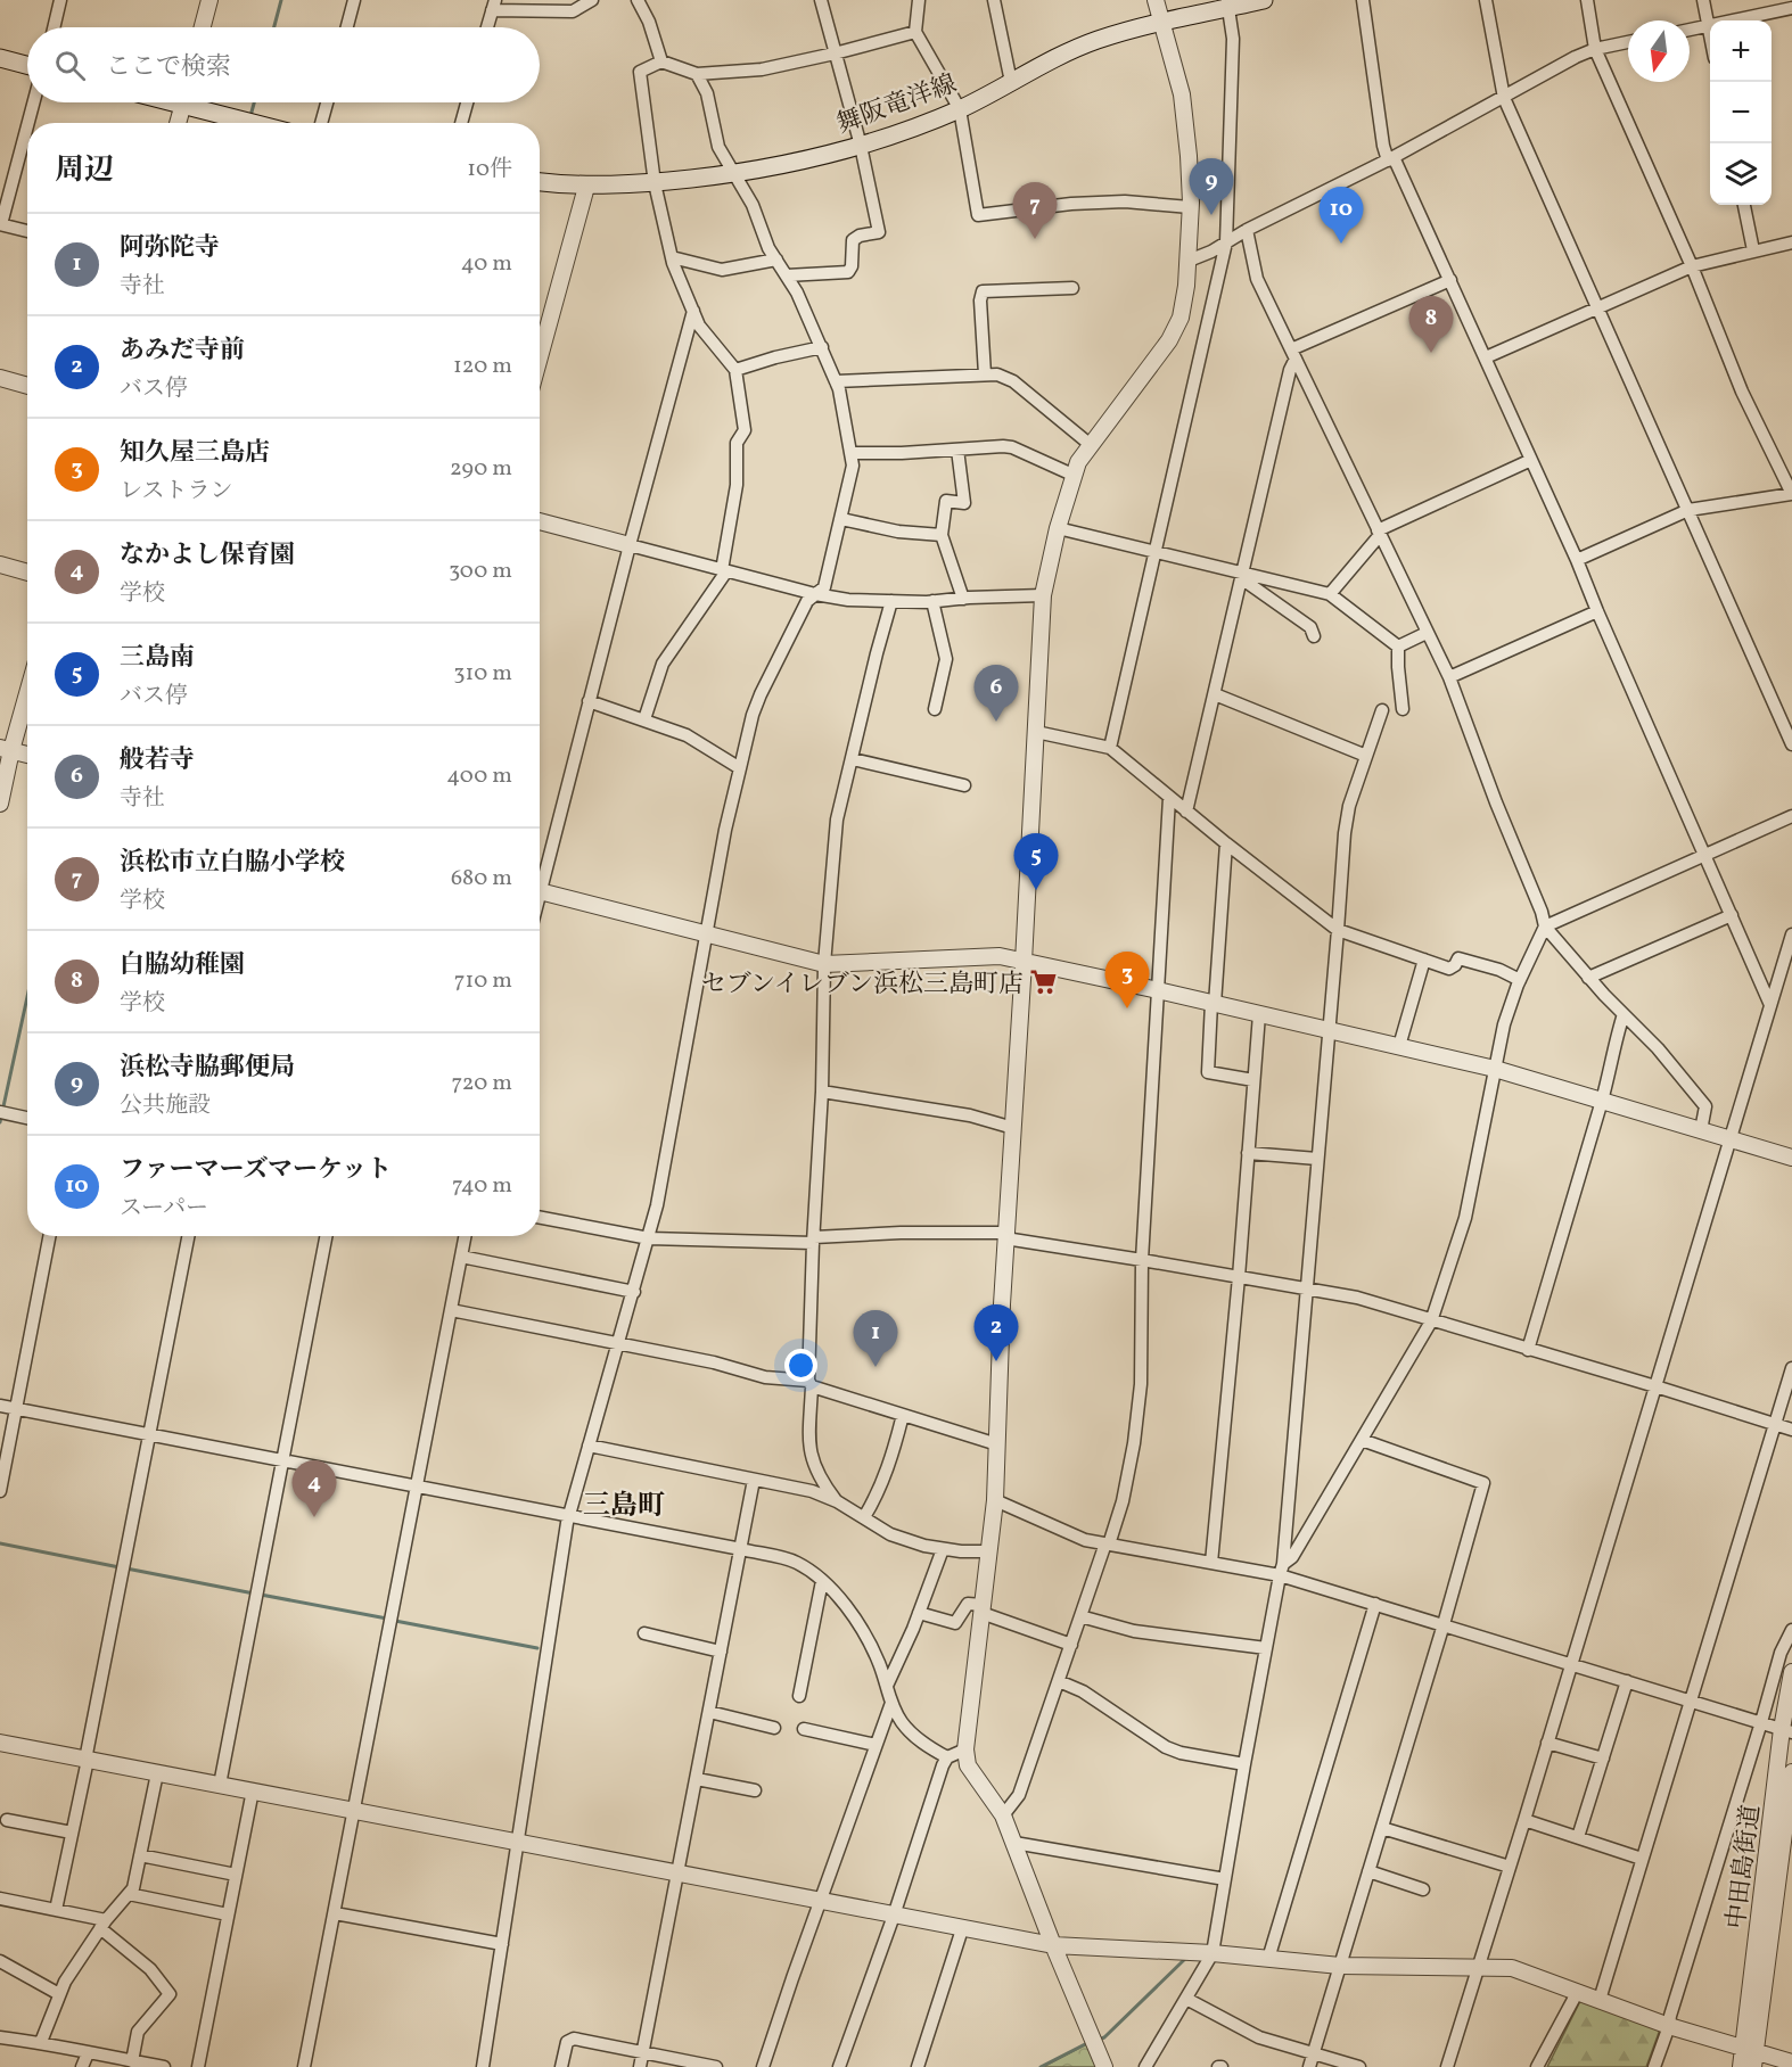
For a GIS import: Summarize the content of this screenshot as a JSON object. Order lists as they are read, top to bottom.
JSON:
{
  "streets": {
    "main road": ["舞阪竜洋線"],
    "street": ["中田島街道"]
  },
  "districts": ["三島町"],
  "places": {
    "supermarket": ["セブンイレブン浜松三島町店"]
  },
  "north": "bottom",
  "page": {
    "map_buttons": ["+", "−"],
    "search": "ここで検索",
    "heading": ["周辺", "10件"],
    "pins": [
      "9",
      "7",
      "10",
      "8",
      "6",
      "5",
      "3",
      "2",
      "1",
      "4"
    ],
    "list": [
      {
        "mark": "1",
        "name": "阿弥陀寺",
        "note": "寺社",
        "value": "40 m"
      },
      {
        "mark": "2",
        "name": "あみだ寺前",
        "note": "バス停",
        "value": "120 m"
      },
      {
        "mark": "3",
        "name": "知久屋三島店",
        "note": "レストラン",
        "value": "290 m"
      },
      {
        "mark": "4",
        "name": "なかよし保育園",
        "note": "学校",
        "value": "300 m"
      },
      {
        "mark": "5",
        "name": "三島南",
        "note": "バス停",
        "value": "310 m"
      },
      {
        "mark": "6",
        "name": "般若寺",
        "note": "寺社",
        "value": "400 m"
      },
      {
        "mark": "7",
        "name": "浜松市立白脇小学校",
        "note": "学校",
        "value": "680 m"
      },
      {
        "mark": "8",
        "name": "白脇幼稚園",
        "note": "学校",
        "value": "710 m"
      },
      {
        "mark": "9",
        "name": "浜松寺脇郵便局",
        "note": "公共施設",
        "value": "720 m"
      },
      {
        "mark": "10",
        "name": "ファーマーズマーケット",
        "note": "スーパー",
        "value": "740 m"
      }
    ]
  }
}
